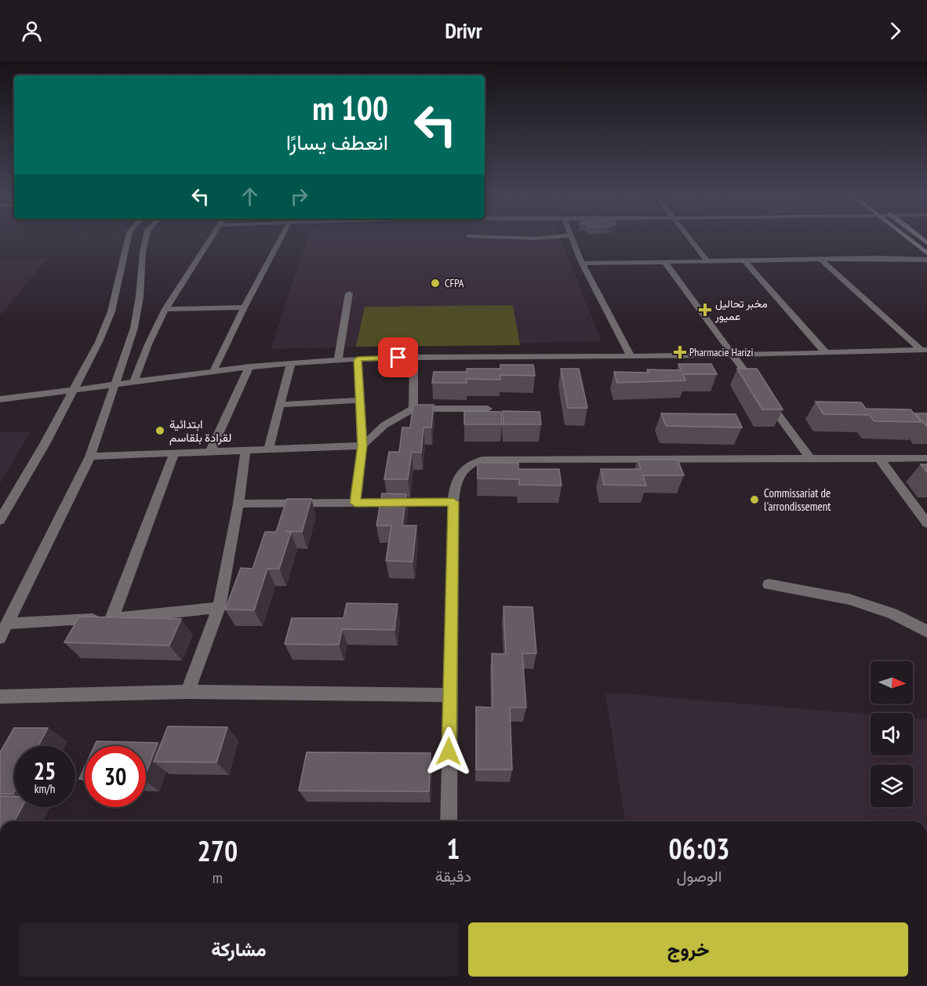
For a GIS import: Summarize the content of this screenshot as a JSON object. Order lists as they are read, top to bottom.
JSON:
{
  "places": {
    "other": ["CFPA", "ابتدائية لقرادة بلقاسم", "Commissariat de l'arrondissement"],
    "health": ["مخبر تحاليل عميور", "Pharmacie Harizi"]
  },
  "north": "right",
  "page": {
    "header": "Drivr",
    "turn": ["100 m", "انعطف يسارًا"],
    "speed": "25 km/h",
    "limit": "30",
    "eta": [
      "06:03",
      "الوصول",
      "1",
      "دقيقة",
      "270",
      "m"
    ],
    "buttons": ["خروج", "مشاركة"]
  }
}
